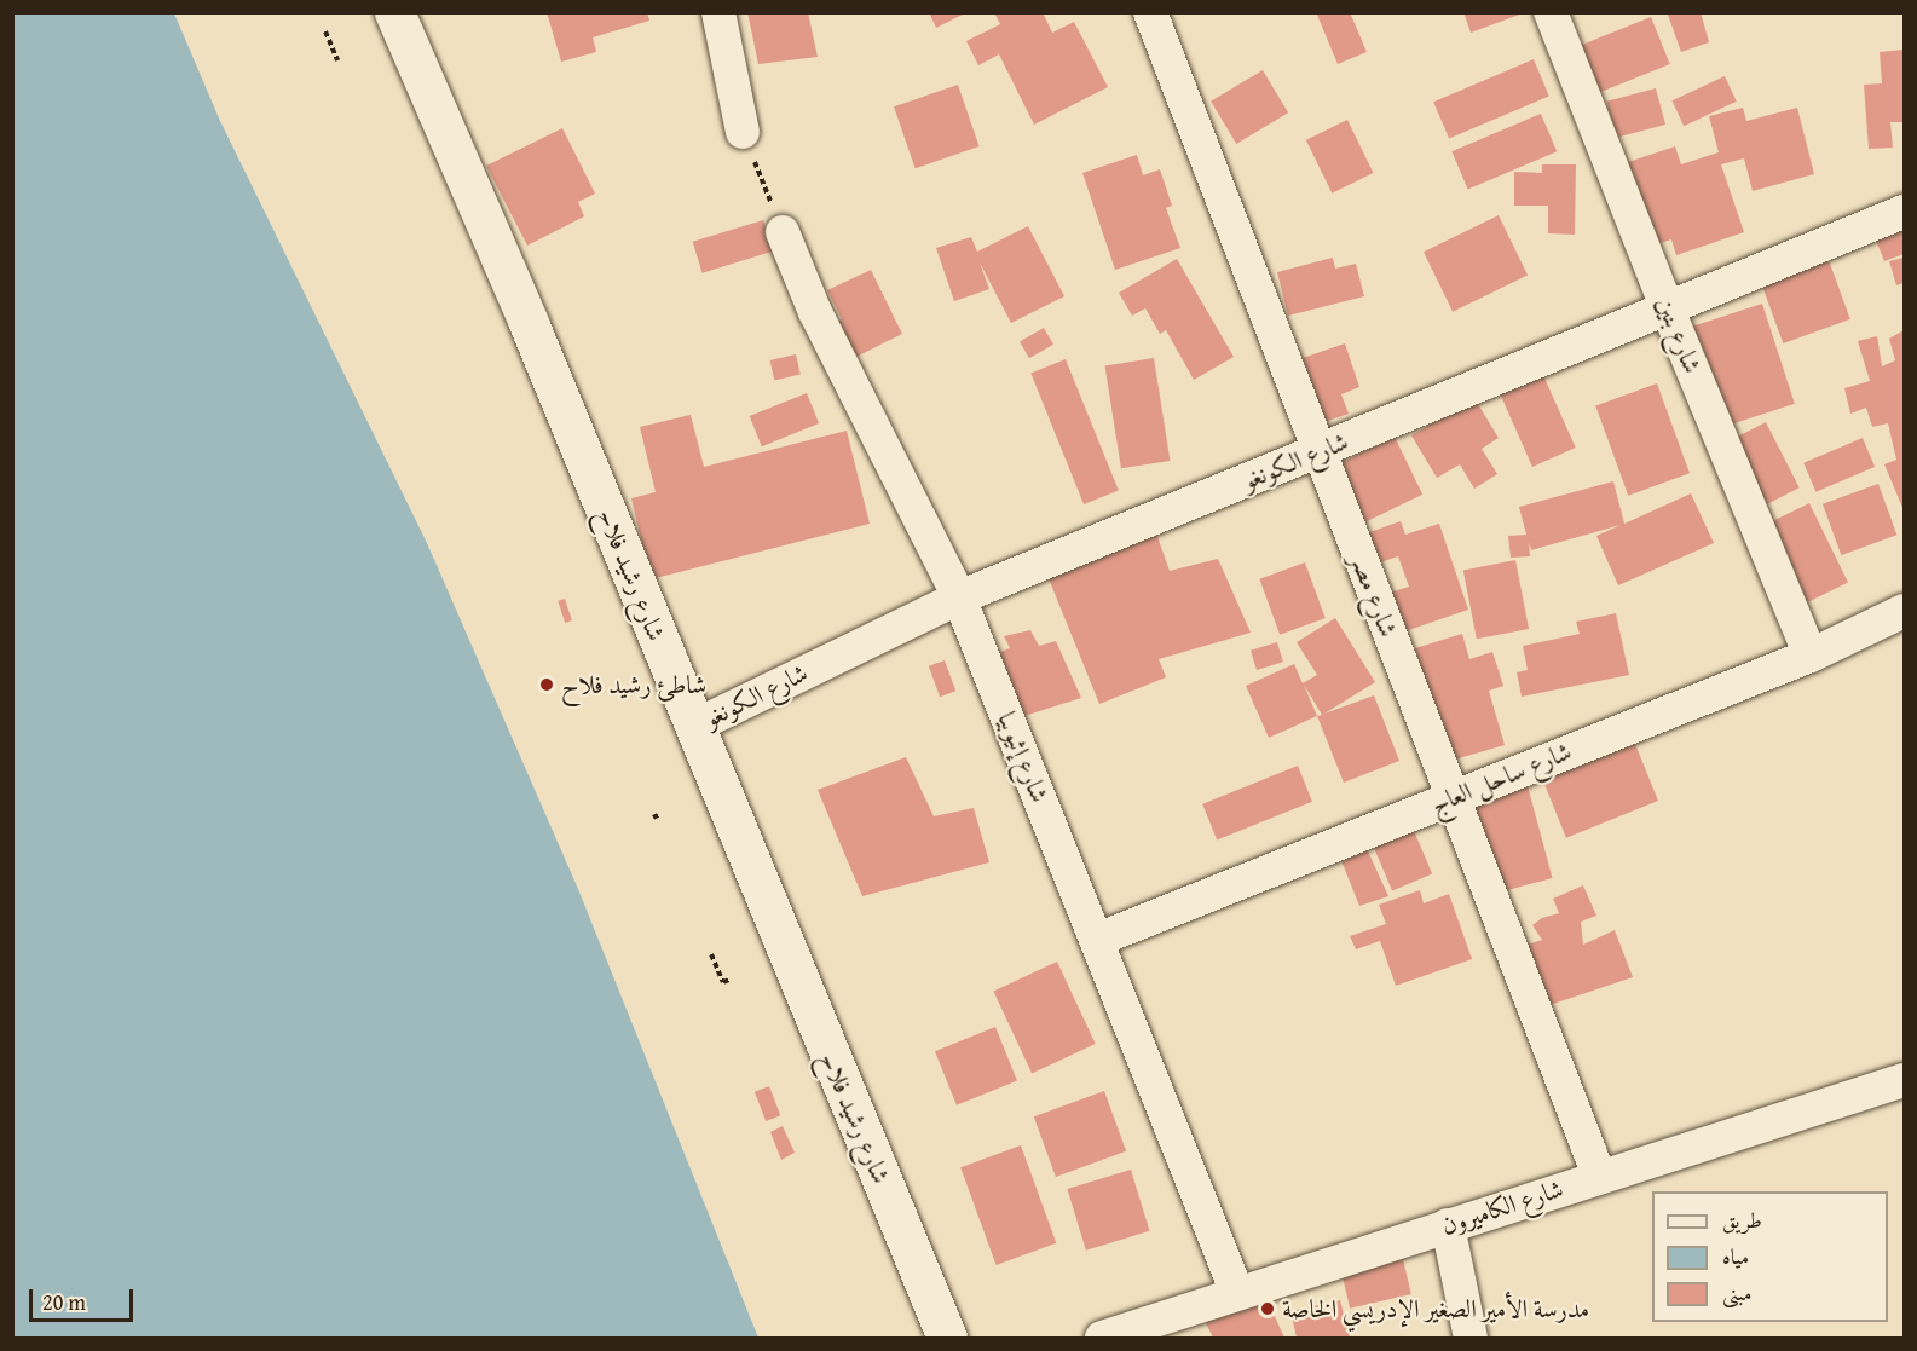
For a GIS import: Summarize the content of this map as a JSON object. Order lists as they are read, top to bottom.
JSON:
{
  "streets": {
    "street": [
      "شارع بنين",
      "شارع الكونغو",
      "شارع رشيد فلاح",
      "شارع مصر",
      "شارع إثيوبيا",
      "شارع ساحل العاج",
      "شارع الكاميرون"
    ]
  },
  "crossings": [
    ["شارع بنين", "شارع الكونغو"],
    ["شارع بنين", "شارع ساحل العاج"],
    ["شارع الكونغو", "شارع رشيد فلاح"],
    ["شارع الكونغو", "شارع مصر"],
    ["شارع الكونغو", "شارع إثيوبيا"],
    ["شارع مصر", "شارع ساحل العاج"],
    ["شارع مصر", "شارع الكاميرون"],
    ["شارع إثيوبيا", "شارع ساحل العاج"],
    ["شارع إثيوبيا", "شارع الكاميرون"]
  ],
  "places": ["شاطئ رشيد فلاح", "مدرسة الأمير الصغير الإدريسي الخاصة"],
  "legend": ["طريق", "مياه", "مبنى"],
  "scale_bar": "20 m"
}
